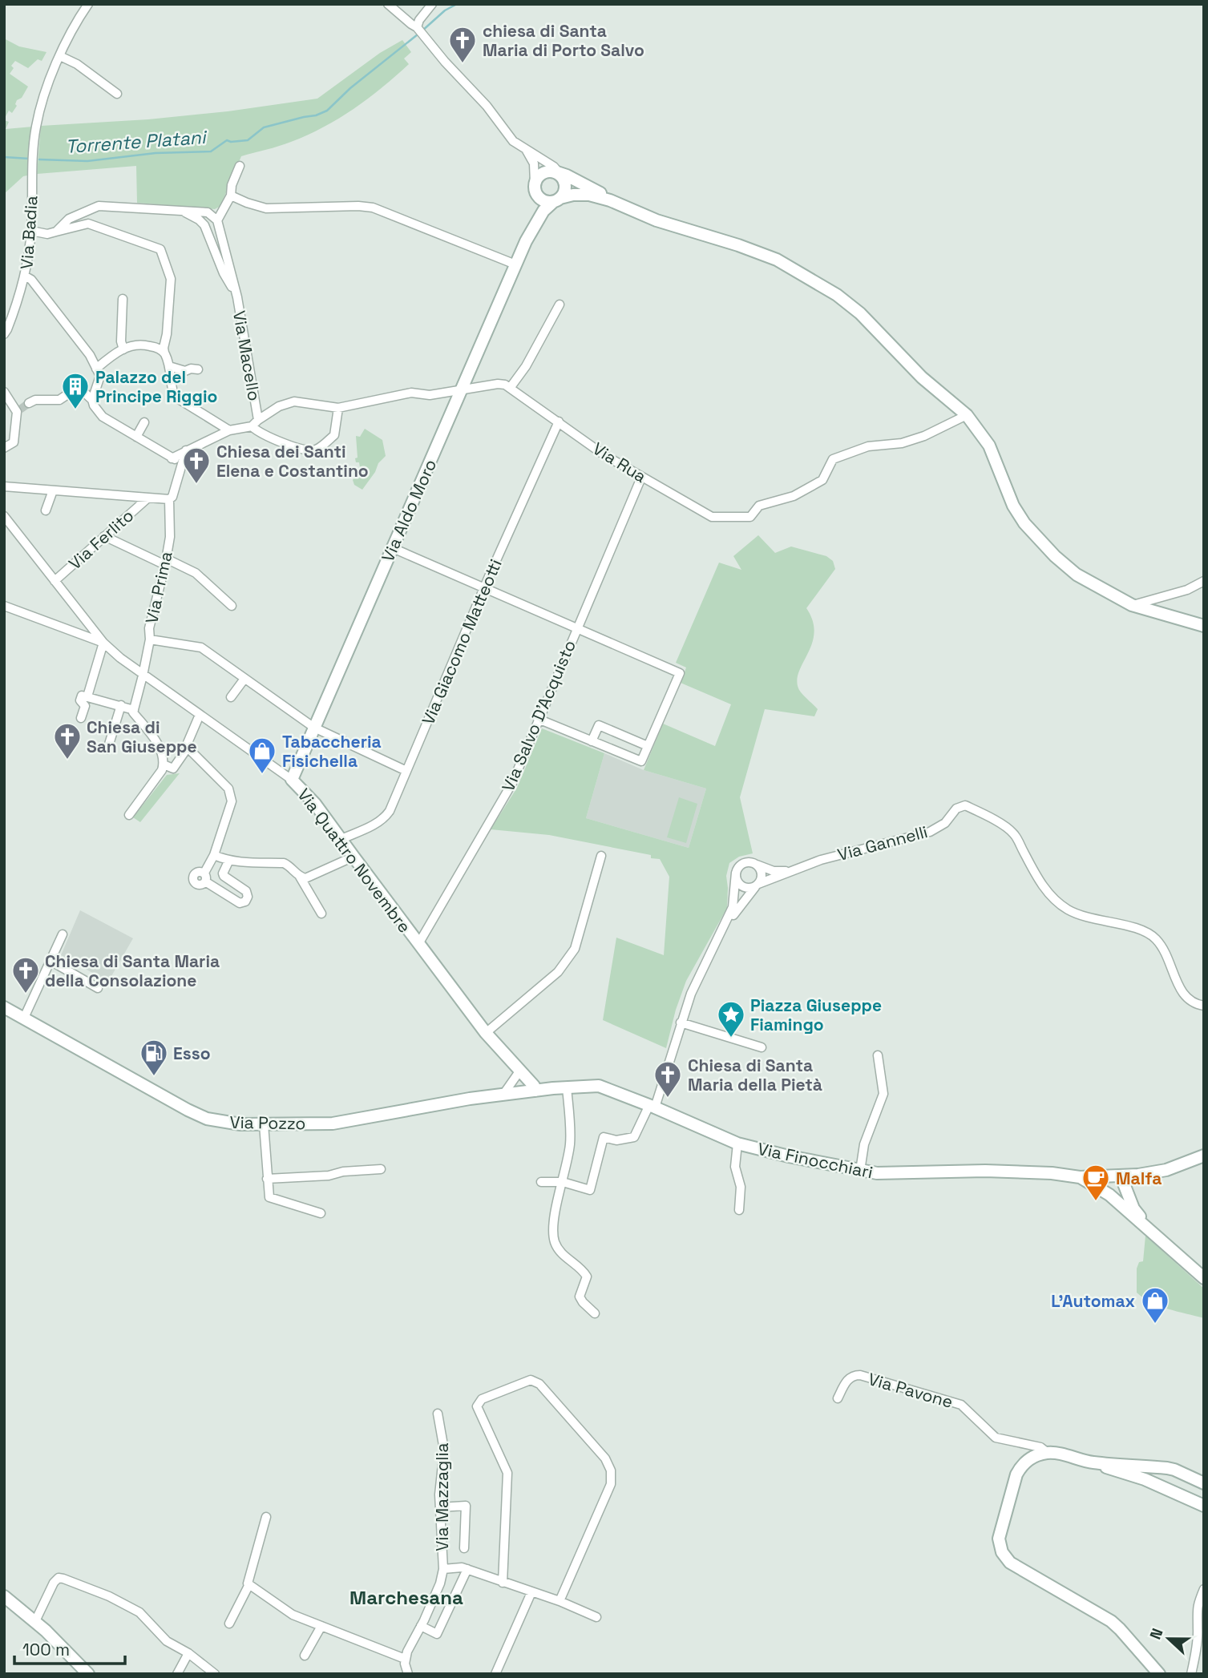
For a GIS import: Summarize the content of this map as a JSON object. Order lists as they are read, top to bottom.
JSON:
{
  "streets": {
    "street": [
      "Via Badia",
      "Via Macello",
      "Via Rua",
      "Via Aldo Moro",
      "Via Ferlito",
      "Via Prima",
      "Via Giacomo Matteotti",
      "Via Salvo D'Acquisto",
      "Via Gannelli",
      "Via Quattro Novembre",
      "Via Pozzo",
      "Via Finocchiari",
      "Via Pavone",
      "Via Mazzaglia"
    ]
  },
  "crossings": [
    ["Via Rua", "Via Giacomo Matteotti"],
    ["Via Rua", "Via Salvo D'Acquisto"],
    ["Via Aldo Moro", "Via Quattro Novembre"],
    ["Via Ferlito", "Via Quattro Novembre"],
    ["Via Prima", "Via Quattro Novembre"],
    ["Via Giacomo Matteotti", "Via Quattro Novembre"],
    ["Via Salvo D'Acquisto", "Via Quattro Novembre"],
    ["Via Quattro Novembre", "Via Pozzo"],
    ["Via Quattro Novembre", "Via Finocchiari"],
    ["Via Pozzo", "Via Finocchiari"]
  ],
  "districts": ["Marchesana"],
  "water": ["Torrente Platani"],
  "places": {
    "church": [
      "chiesa di Santa Maria di Porto Salvo",
      "Chiesa dei Santi Elena e Costantino",
      "Chiesa di San Giuseppe",
      "Chiesa di Santa Maria della Consolazione",
      "Chiesa di Santa Maria della Pietà"
    ],
    "building": ["Palazzo del Principe Riggio"],
    "shop": ["Tabaccheria Fisichella", "L'Automax"],
    "place": ["Piazza Giuseppe Fiamingo"],
    "fuel station": ["Esso"],
    "cafe": ["Malfa"]
  },
  "scale_bar": "100 m",
  "north": "left"
}
